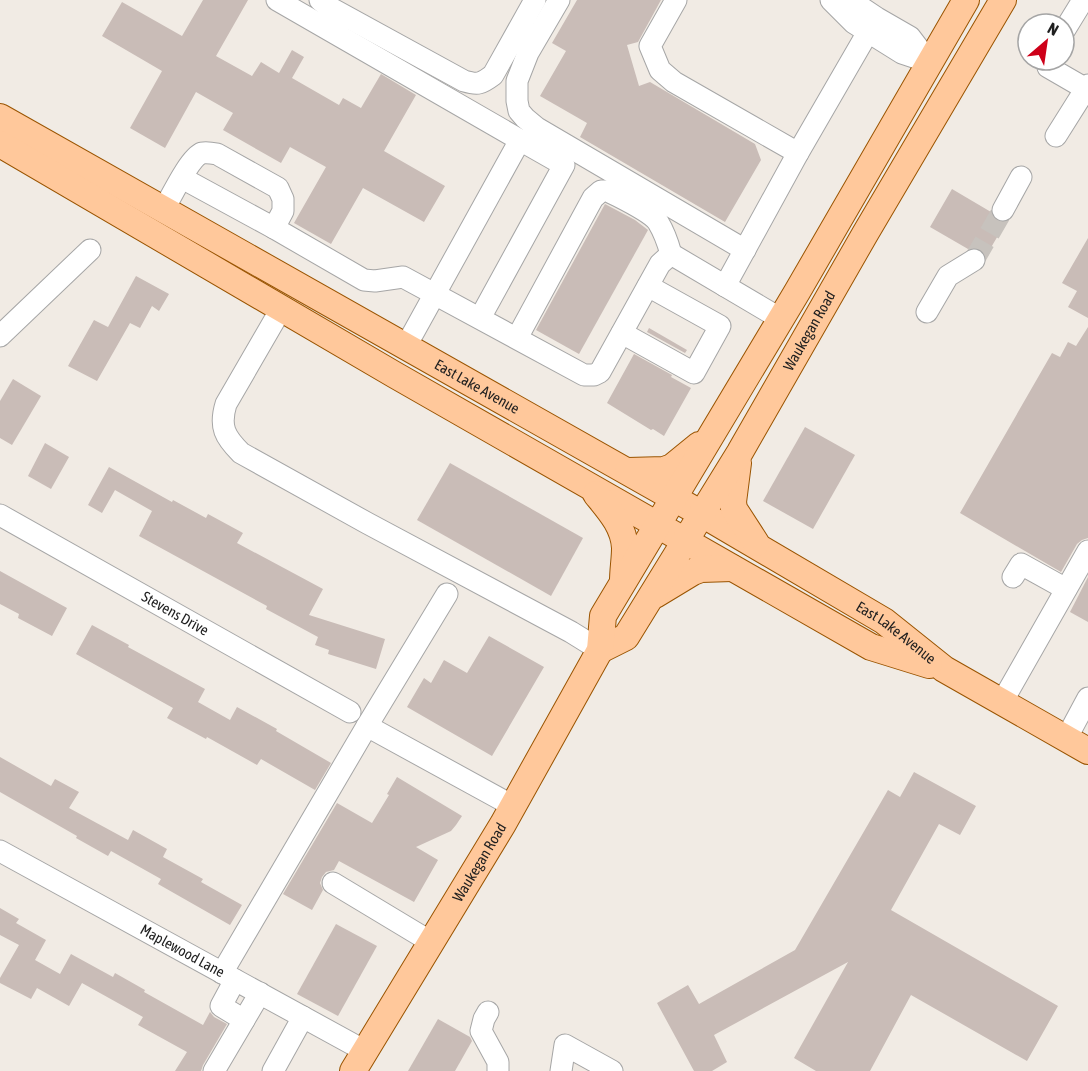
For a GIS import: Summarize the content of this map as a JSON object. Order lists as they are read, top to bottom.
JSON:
{
  "streets": {
    "main road": ["Waukegan Road", "East Lake Avenue"],
    "street": ["Stevens Drive", "Maplewood Lane"]
  },
  "crossings": [
    ["Waukegan Road", "East Lake Avenue"],
    ["Waukegan Road", "Maplewood Lane"]
  ],
  "north": "top right"
}
